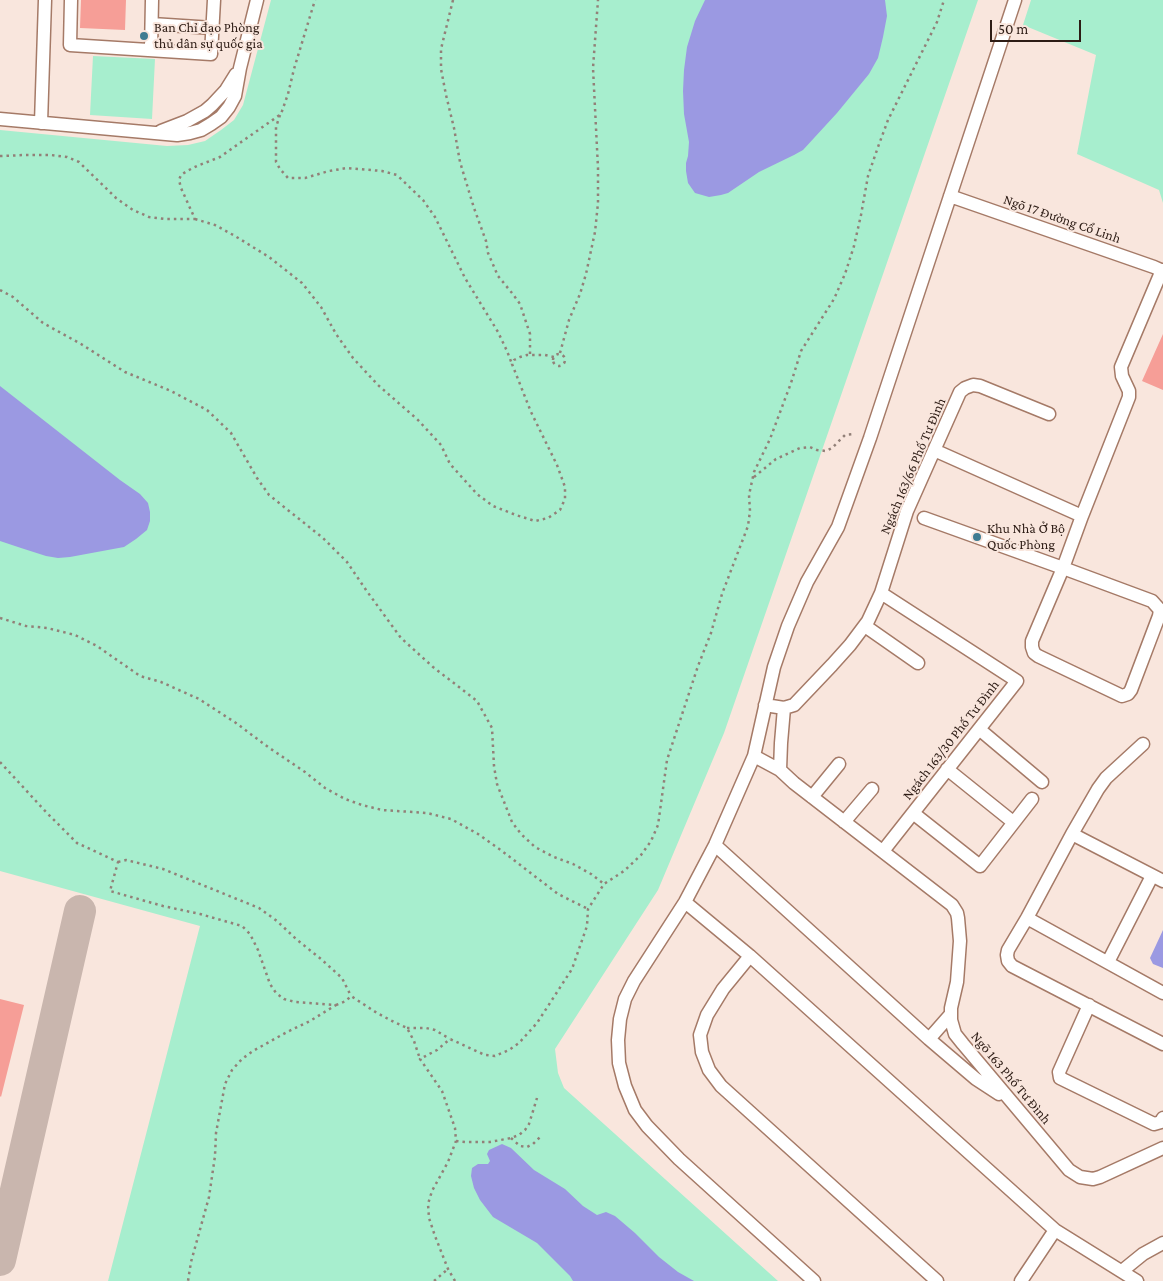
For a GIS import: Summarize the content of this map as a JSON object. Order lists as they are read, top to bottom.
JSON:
{
  "streets": {
    "street": [
      "Ngõ 17 Đường Cổ Linh",
      "Ngách 163/66 Phố Tư Đình",
      "Ngách 163/30 Phố Tư Đình",
      "Ngõ 163 Phố Tư Đình"
    ]
  },
  "crossings": [
    ["Ngách 163/66 Phố Tư Đình", "Ngách 163/30 Phố Tư Đình"]
  ],
  "places": ["Ban Chỉ đạo Phòng thủ dân sự quốc gia", "Khu Nhà Ở Bộ Quốc Phòng"],
  "scale_bar": "50 m"
}
